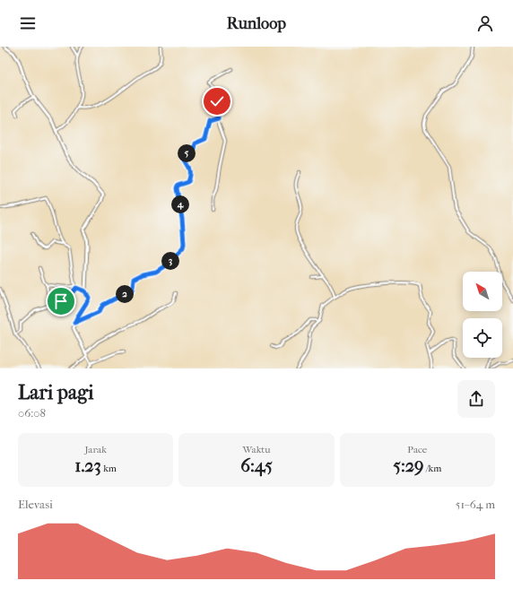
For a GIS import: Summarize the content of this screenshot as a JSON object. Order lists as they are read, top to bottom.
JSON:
{
  "north": "top left",
  "page": {
    "header": "Runloop",
    "pins": [
      "5",
      "4",
      "3",
      "2"
    ],
    "heading": ["Lari pagi", "06:08"],
    "stats": [
      ["Jarak", "1.23 km"],
      ["Waktu", "6:45"],
      ["Pace", "5:29 /km"]
    ],
    "chart": ["Elevasi", "51–64 m"]
  }
}
